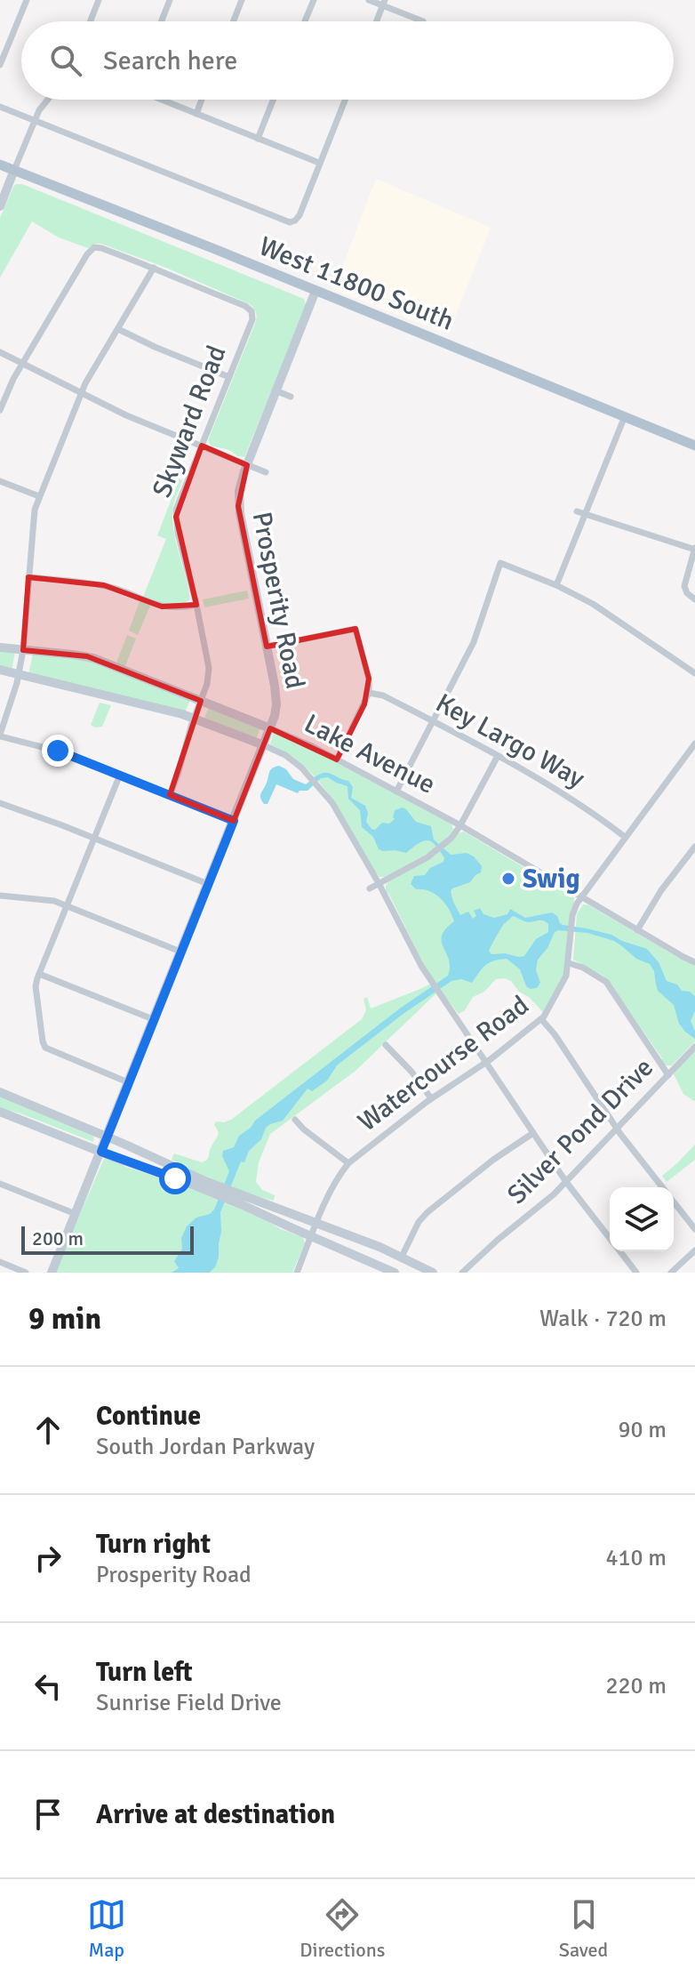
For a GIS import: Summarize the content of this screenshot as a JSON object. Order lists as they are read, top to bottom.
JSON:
{
  "streets": {
    "main road": ["West 11800 South"],
    "street": [
      "Skyward Road",
      "Prosperity Road",
      "Key Largo Way",
      "Lake Avenue",
      "Watercourse Road",
      "Silver Pond Drive"
    ]
  },
  "crossings": [
    ["West 11800 South", "Prosperity Road"],
    ["Skyward Road", "Lake Avenue"],
    ["Prosperity Road", "Lake Avenue"],
    ["Key Largo Way", "Watercourse Road"],
    ["Lake Avenue", "Watercourse Road"],
    ["Lake Avenue", "Silver Pond Drive"]
  ],
  "places": ["Swig"],
  "scale_bar": "200 m",
  "page": {
    "search": "Search here",
    "scale": "200 m",
    "heading": ["9 min", "Walk · 720 m"],
    "list": [
      ["Continue", "South Jordan Parkway", "90 m"],
      ["Turn right", "Prosperity Road", "410 m"],
      ["Turn left", "Sunrise Field Drive", "220 m"],
      "Arrive at destination"
    ],
    "nav": ["Map", "Directions", "Saved"]
  }
}
